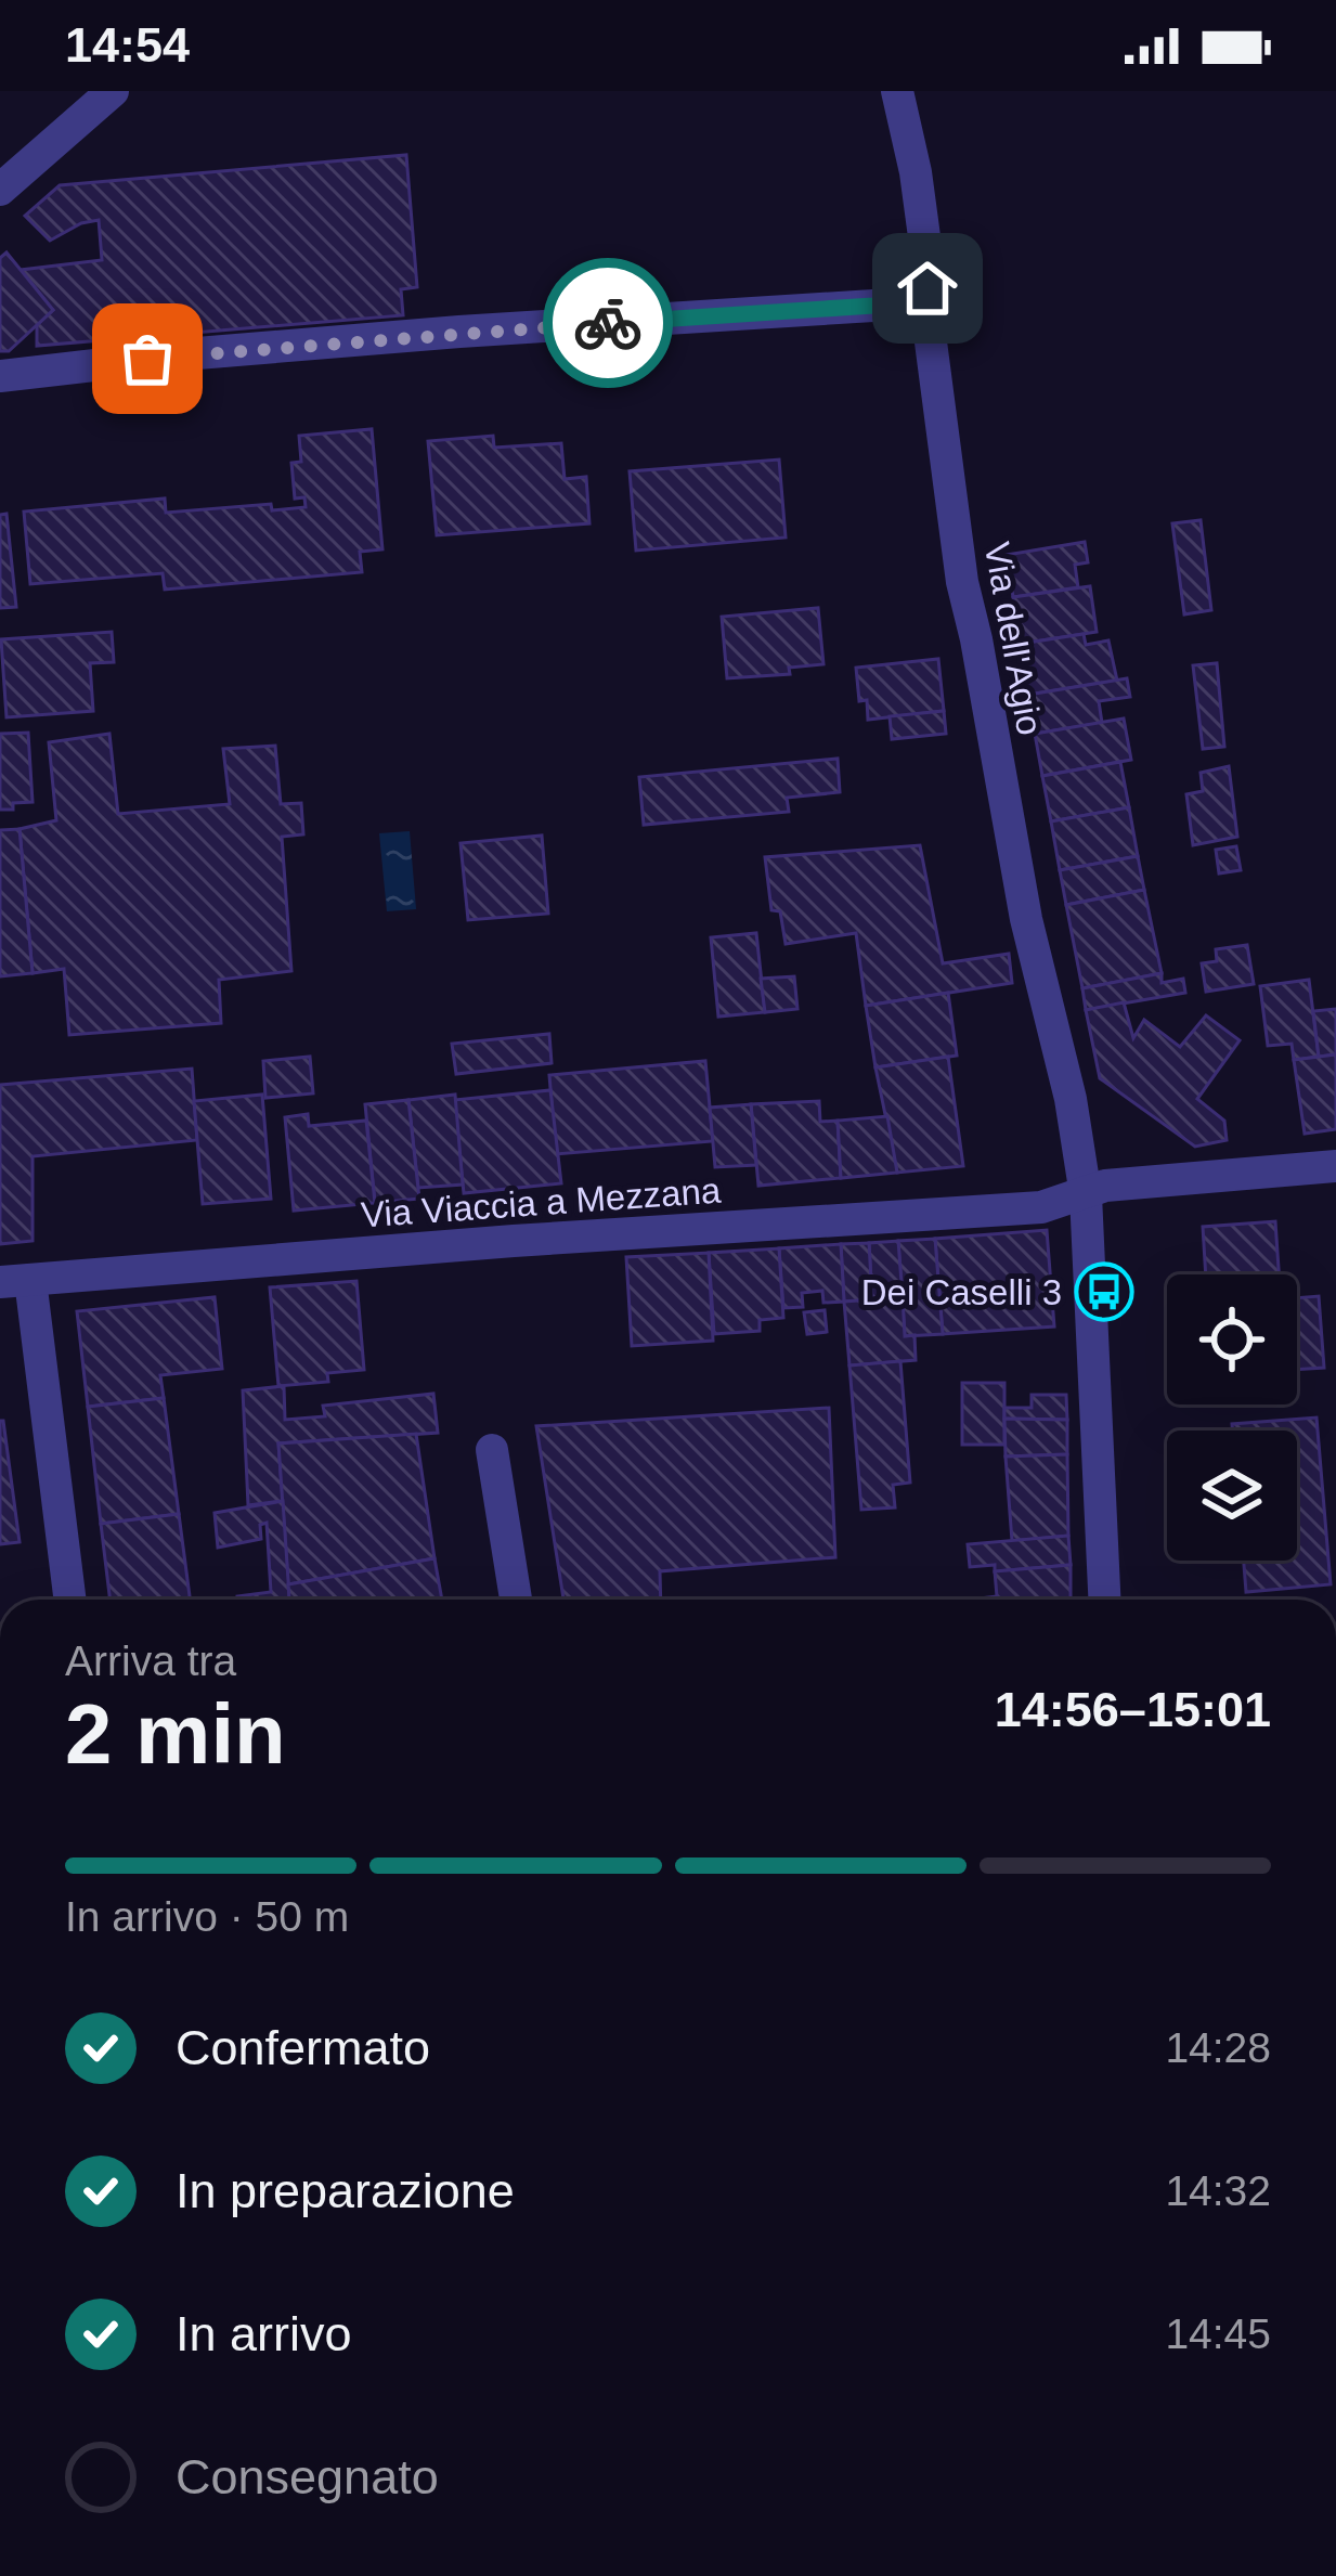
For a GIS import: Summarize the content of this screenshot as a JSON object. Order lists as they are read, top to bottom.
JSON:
{
  "streets": {
    "street": ["Via dell'Agio", "Via Viaccia a Mezzana"]
  },
  "crossings": [
    ["Via dell'Agio", "Via Viaccia a Mezzana"]
  ],
  "places": {
    "bus stop": ["Dei Caselli 3"]
  },
  "page": {
    "status": "14:54",
    "heading": ["2 min", "Arriva tra", "14:56–15:01"],
    "bar": "In arrivo · 50 m",
    "list": [
      ["Confermato", "14:28"],
      ["In preparazione", "14:32"],
      ["In arrivo", "14:45"],
      "Consegnato"
    ]
  }
}
